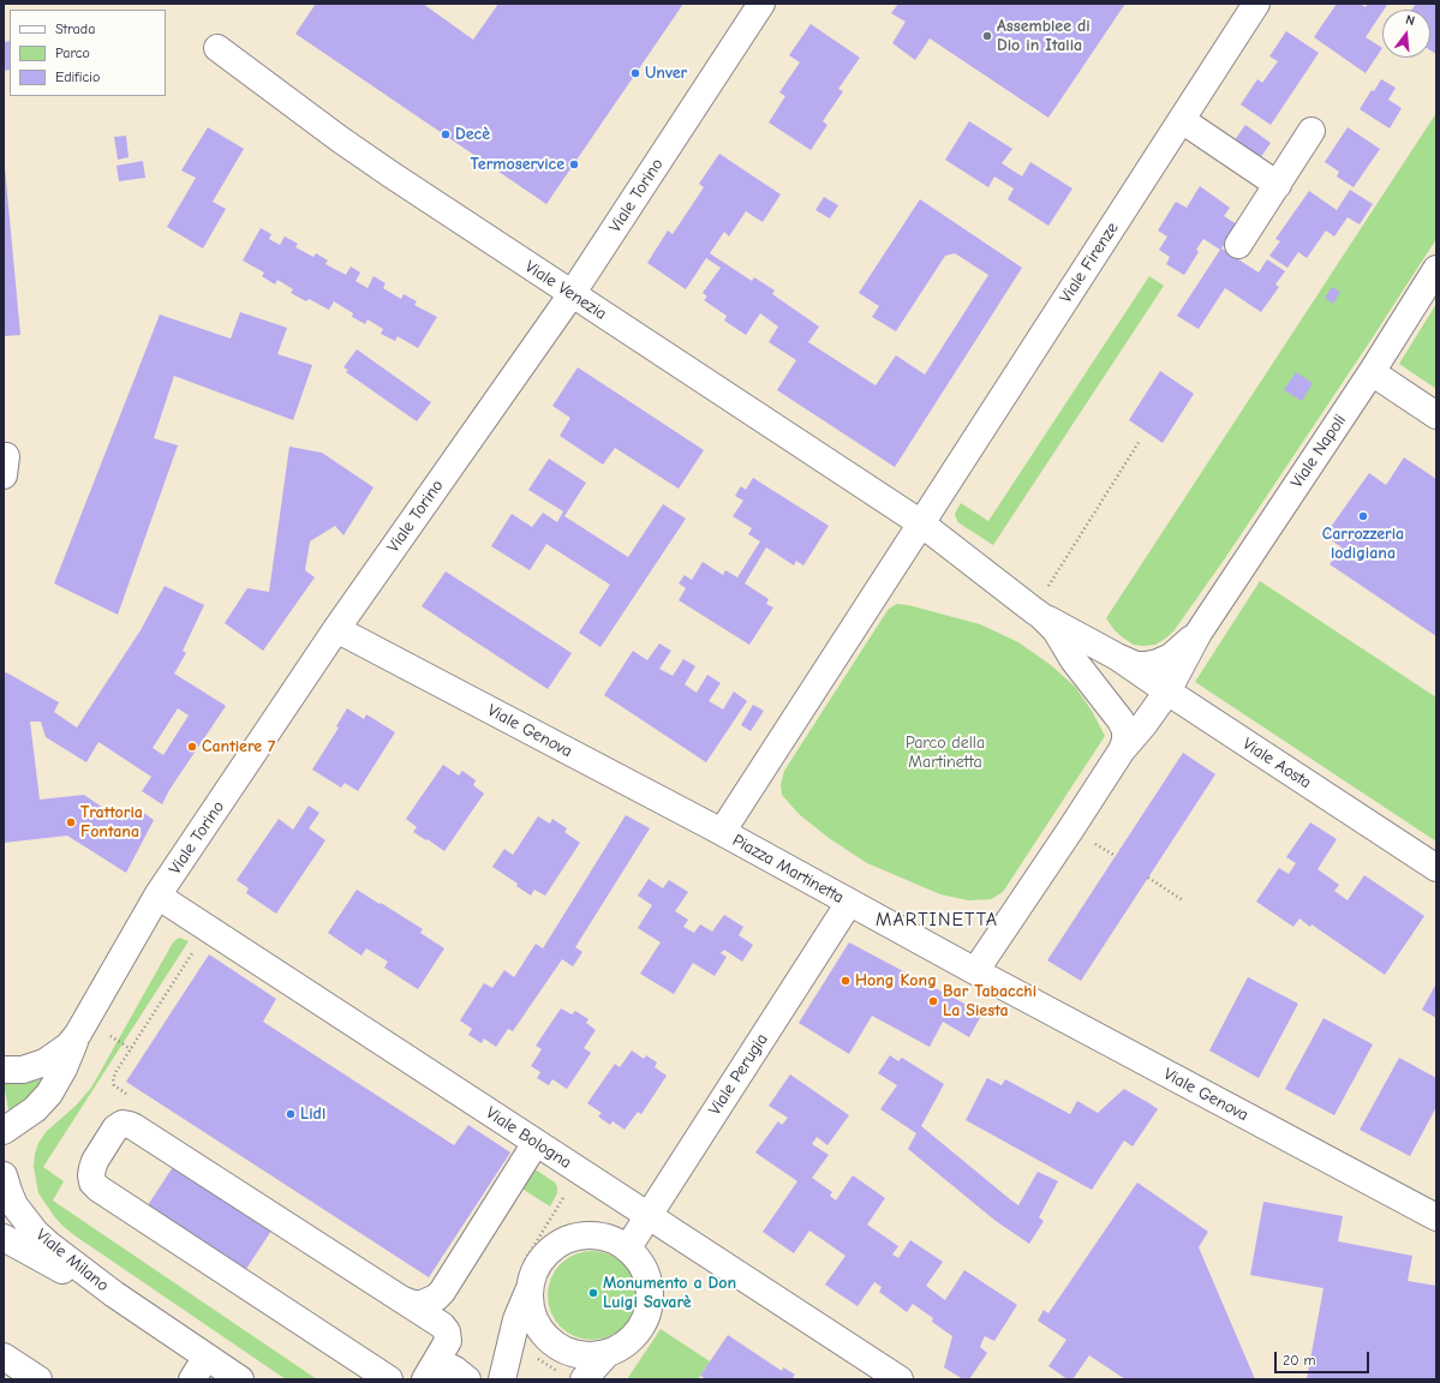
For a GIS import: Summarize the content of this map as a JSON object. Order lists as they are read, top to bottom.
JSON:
{
  "streets": {
    "street": [
      "Viale Torino",
      "Viale Firenze",
      "Viale Venezia",
      "Viale Napoli",
      "Viale Genova",
      "Viale Aosta",
      "Piazza Martinetta",
      "Viale Perugia",
      "Viale Bologna",
      "Viale Milano"
    ]
  },
  "crossings": [
    ["Viale Torino", "Viale Venezia"],
    ["Viale Torino", "Viale Genova"],
    ["Viale Torino", "Viale Bologna"],
    ["Viale Firenze", "Viale Venezia"],
    ["Viale Firenze", "Piazza Martinetta"],
    ["Viale Venezia", "Piazza Martinetta"],
    ["Viale Napoli", "Viale Aosta"],
    ["Viale Genova", "Piazza Martinetta"],
    ["Piazza Martinetta", "Viale Perugia"],
    ["Viale Perugia", "Viale Bologna"]
  ],
  "districts": ["MARTINETTA"],
  "parks": ["Parco della Martinetta"],
  "places": [
    "Assemblee di Dio in Italia",
    "Unver",
    "Decè",
    "Termoservice",
    "Carrozzeria lodigiana",
    "Cantiere 7",
    "Trattoria Fontana",
    "Hong Kong",
    "Bar Tabacchi La Siesta",
    "Lidl",
    "Monumento a Don Luigi Savarè"
  ],
  "legend": ["Strada", "Parco", "Edificio"],
  "scale_bar": "20 m",
  "north": "top"
}
